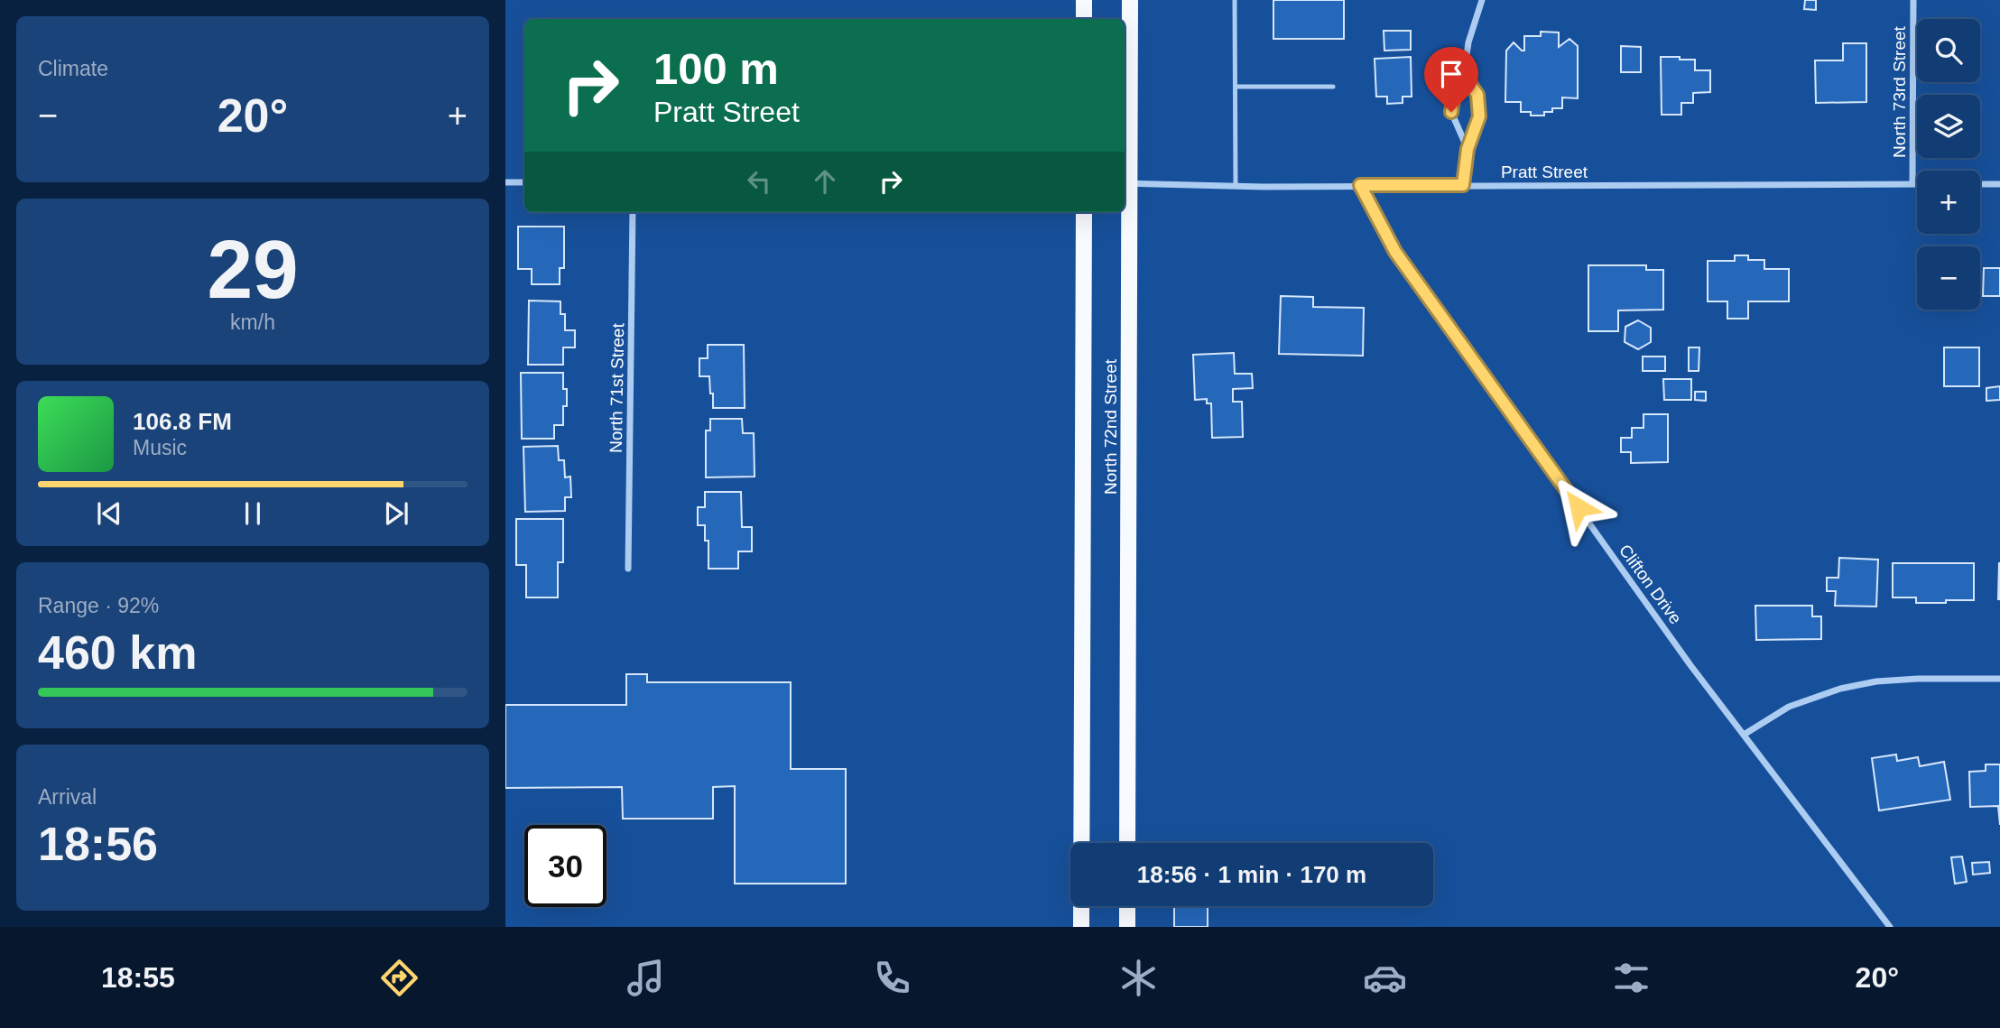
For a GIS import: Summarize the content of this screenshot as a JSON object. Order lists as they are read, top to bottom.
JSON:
{
  "streets": {
    "main road": ["North 72nd Street"],
    "street": [
      "North 73rd Street",
      "Pratt Street",
      "North 71st Street",
      "Clifton Drive"
    ]
  },
  "crossings": [
    ["North 73rd Street", "Pratt Street"],
    ["Pratt Street", "North 72nd Street"],
    ["Pratt Street", "Clifton Drive"]
  ],
  "page": {
    "tile": [
      "Climate",
      ["29", "km/h"],
      ["Range · 92%", "460 km"],
      ["Arrival", "18:56"]
    ],
    "map_buttons": ["+", "−"],
    "turn": ["100 m", "Pratt Street"],
    "heat": ["−", "20°", "+"],
    "song": ["106.8 FM", "Music"],
    "limit": "30",
    "trip": "18:56 · 1 min · 170 m",
    "tabs": ["18:55", "20°"]
  }
}
